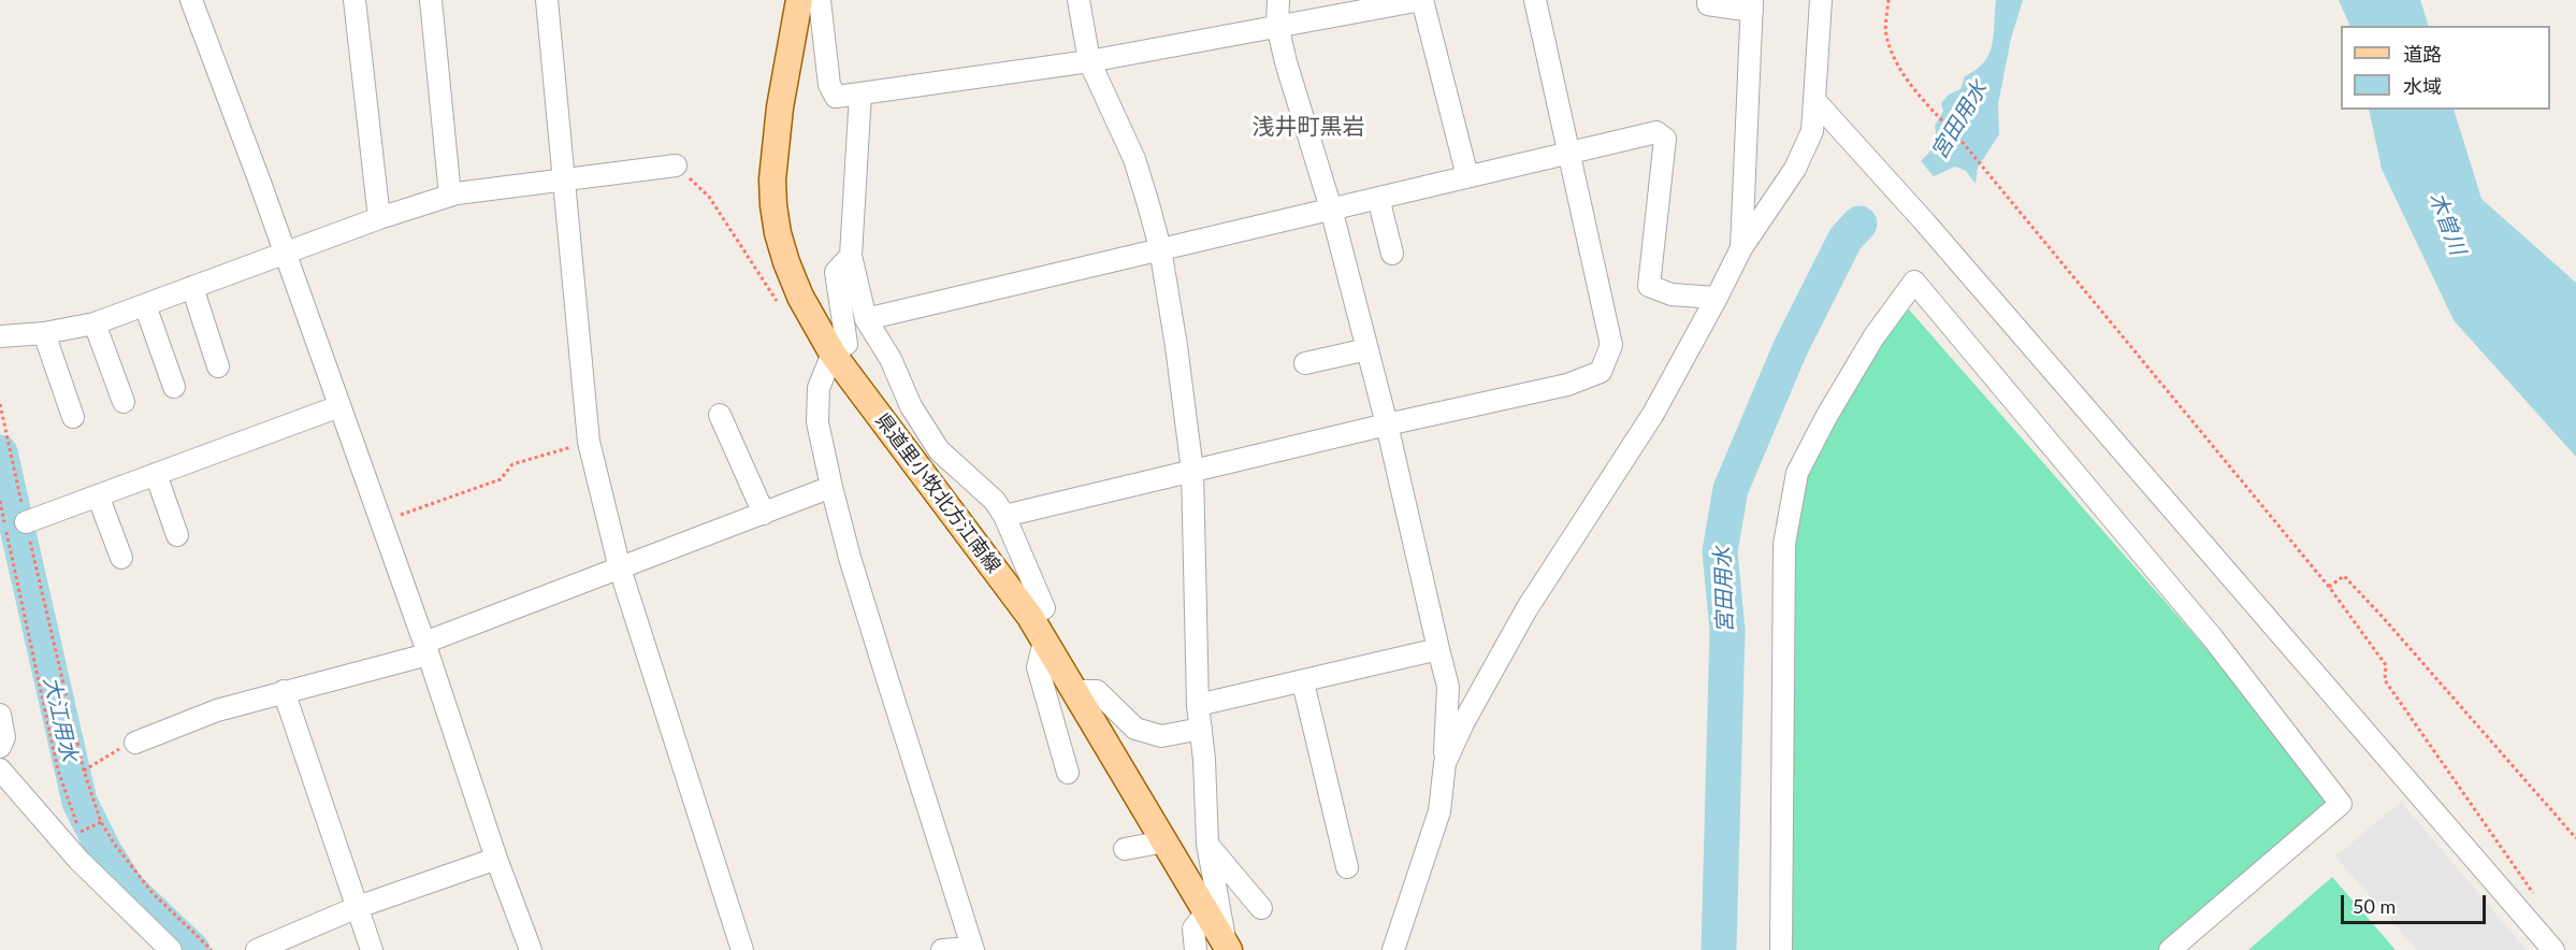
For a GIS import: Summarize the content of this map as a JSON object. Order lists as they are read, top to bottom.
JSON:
{
  "streets": {
    "main road": ["県道里小牧北方江南線"]
  },
  "districts": ["浅井町黒岩"],
  "water": ["宮田用水", "木曽川", "大江用水"],
  "legend": ["道路", "水域"],
  "scale_bar": "50 m"
}
